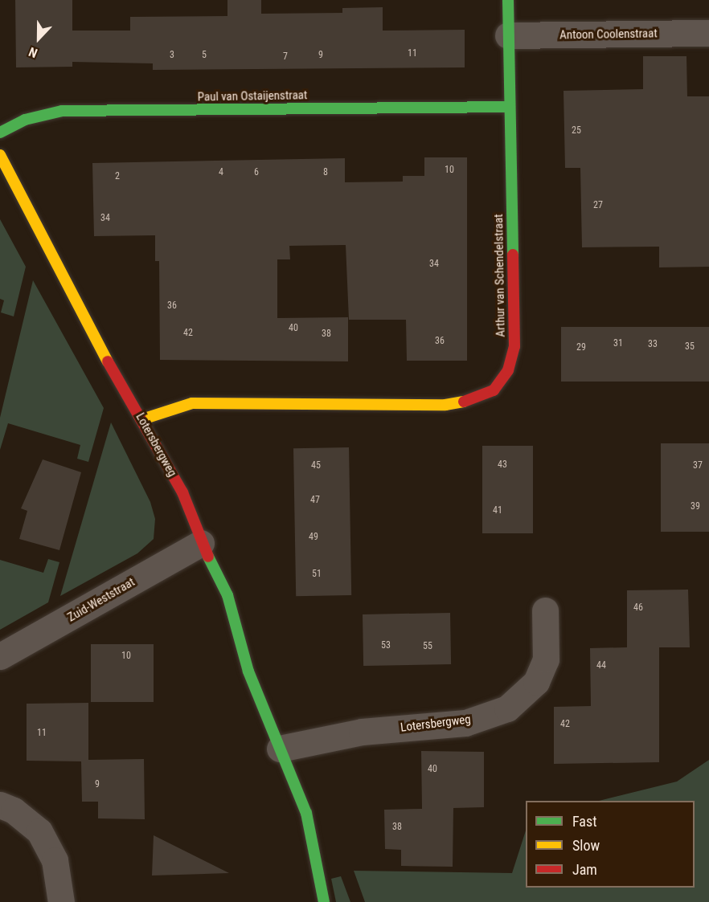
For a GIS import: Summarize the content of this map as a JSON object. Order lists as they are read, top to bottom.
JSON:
{
  "streets": {
    "street": [
      "Antoon Coolenstraat",
      "Paul van Ostaijenstraat",
      "Arthur van Schendelstraat",
      "Lotersbergweg",
      "Zuid-Weststraat"
    ]
  },
  "crossings": [
    ["Antoon Coolenstraat", "Arthur van Schendelstraat"],
    ["Paul van Ostaijenstraat", "Arthur van Schendelstraat"],
    ["Arthur van Schendelstraat", "Lotersbergweg"],
    ["Lotersbergweg", "Zuid-Weststraat"]
  ],
  "house_numbers": [
    "11",
    "3",
    "5",
    "9",
    "7",
    "25",
    "10",
    "4",
    "6",
    "8",
    "2",
    "27",
    "34",
    "34",
    "36",
    "40",
    "42",
    "38",
    "36",
    "31",
    "33",
    "35",
    "29",
    "43",
    "45",
    "37",
    "47",
    "39",
    "41",
    "49",
    "51",
    "46",
    "53",
    "55",
    "10",
    "44",
    "42",
    "11",
    "40",
    "9",
    "38"
  ],
  "legend": ["Fast", "Slow", "Jam"],
  "north": "bottom"
}
